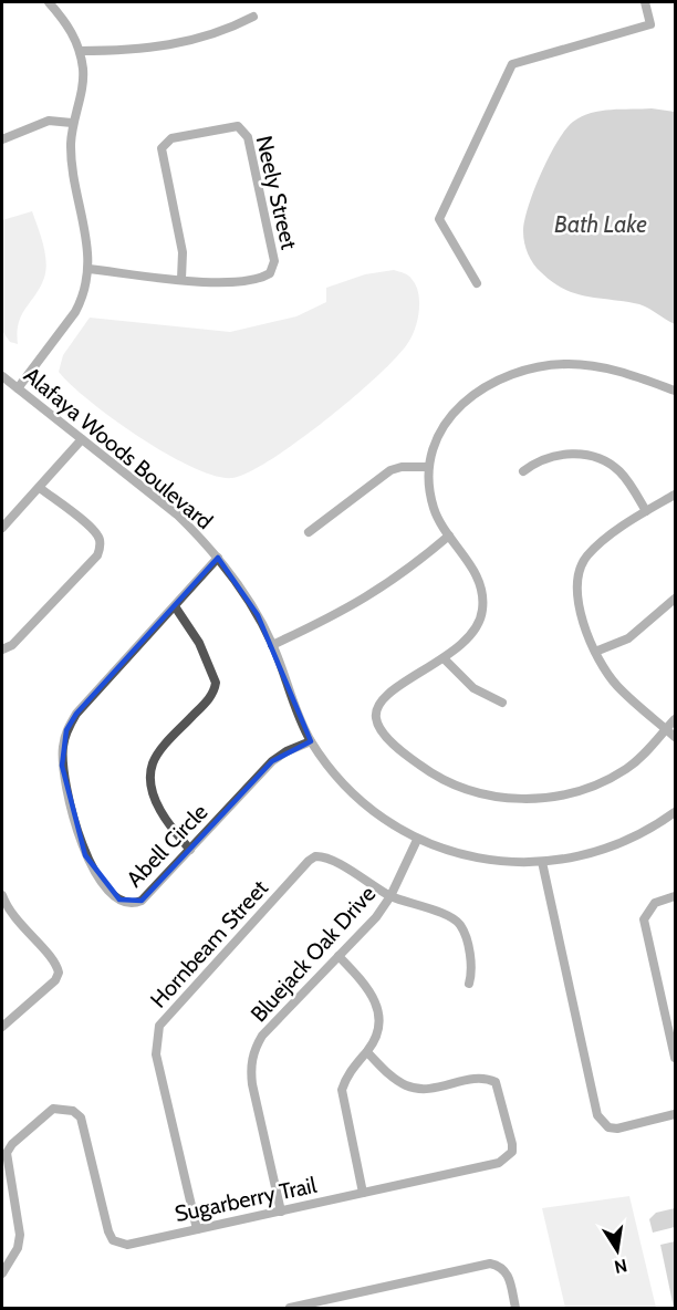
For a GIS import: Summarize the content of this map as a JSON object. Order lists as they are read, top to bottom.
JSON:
{
  "streets": {
    "street": [
      "Neely Street",
      "Alafaya Woods Boulevard",
      "Abell Circle",
      "Hornbeam Street",
      "Bluejack Oak Drive",
      "Sugarberry Trail"
    ]
  },
  "crossings": [
    ["Alafaya Woods Boulevard", "Abell Circle"],
    ["Alafaya Woods Boulevard", "Bluejack Oak Drive"],
    ["Hornbeam Street", "Bluejack Oak Drive"],
    ["Hornbeam Street", "Sugarberry Trail"],
    ["Bluejack Oak Drive", "Sugarberry Trail"]
  ],
  "water": ["Bath Lake"],
  "north": "bottom"
}
